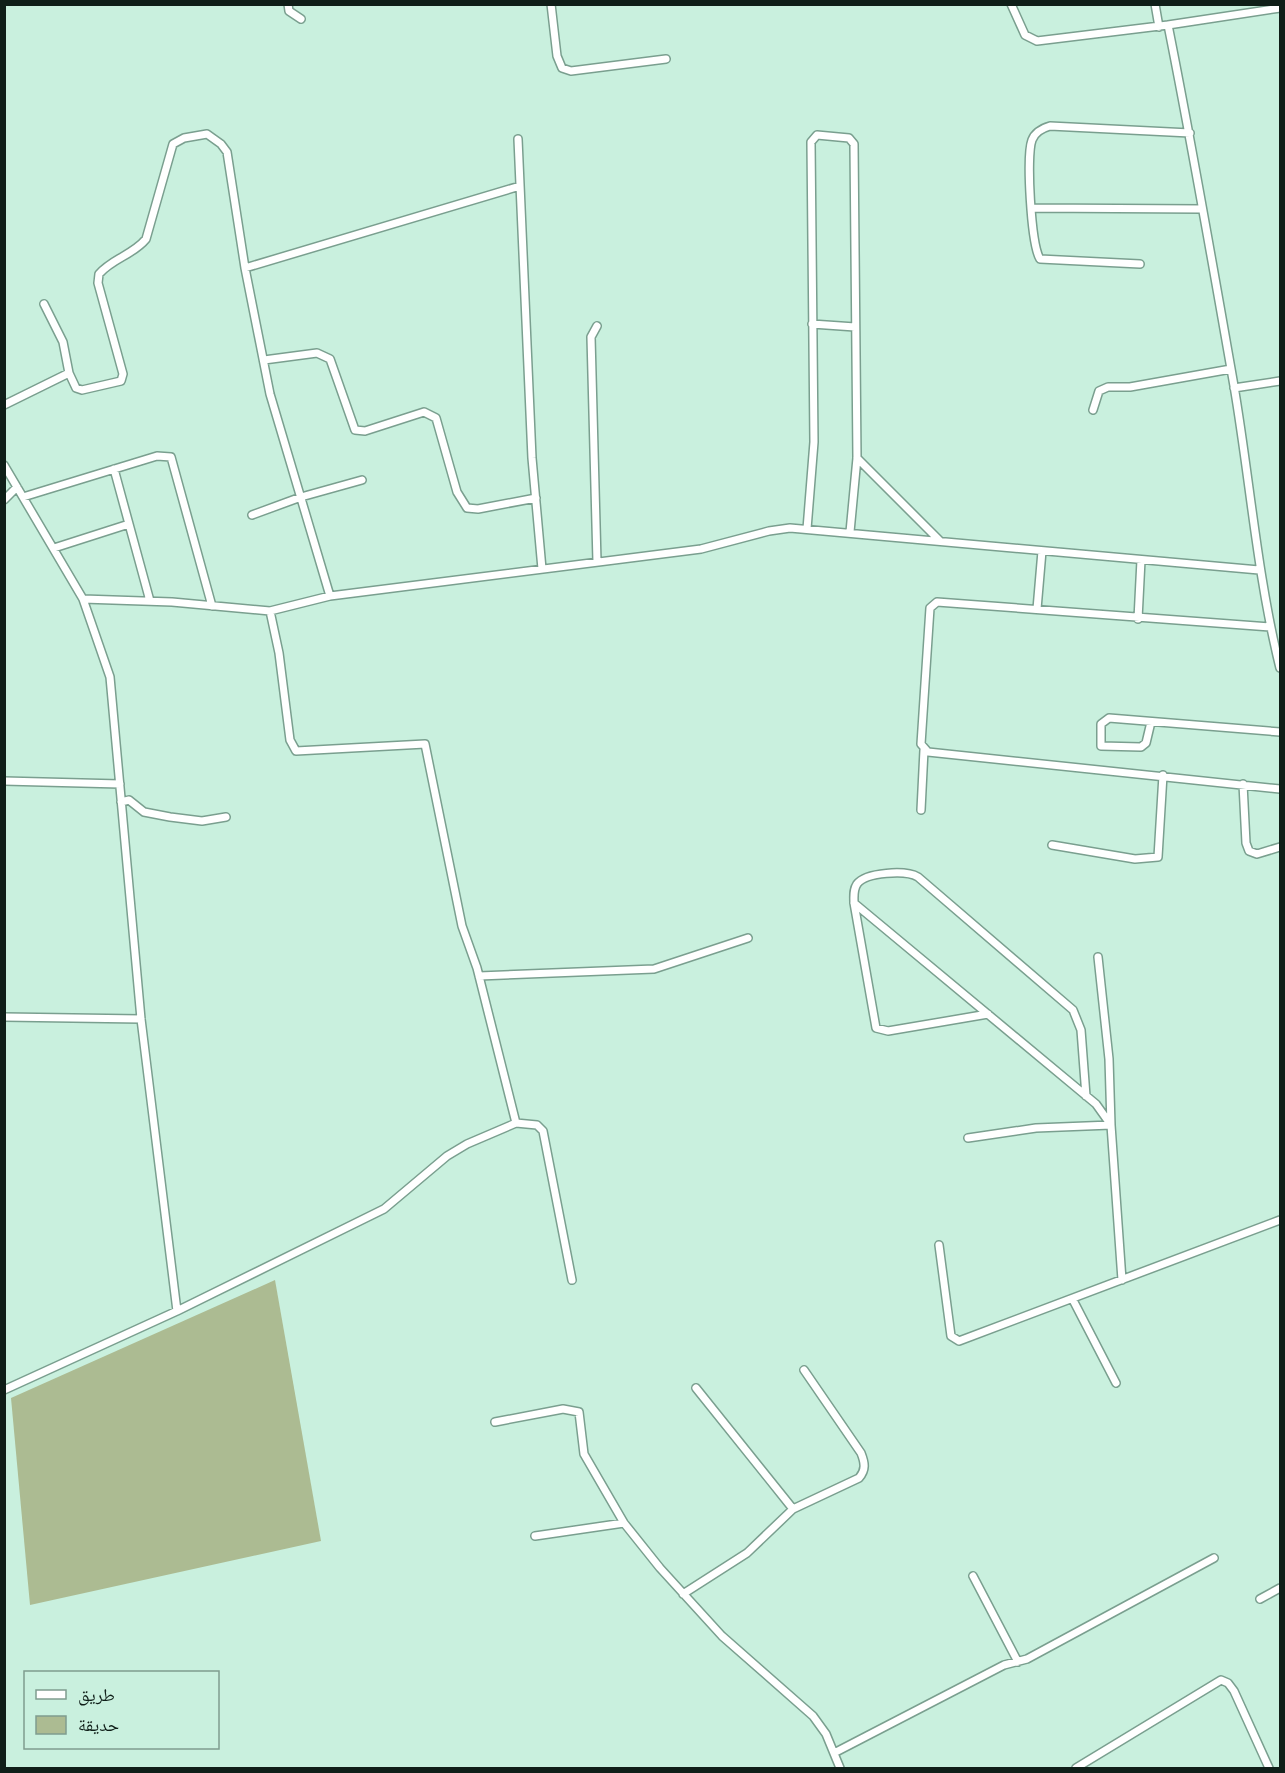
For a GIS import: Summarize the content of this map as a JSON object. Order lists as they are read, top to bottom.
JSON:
{
  "legend": ["طريق", "حديقة"]
}
